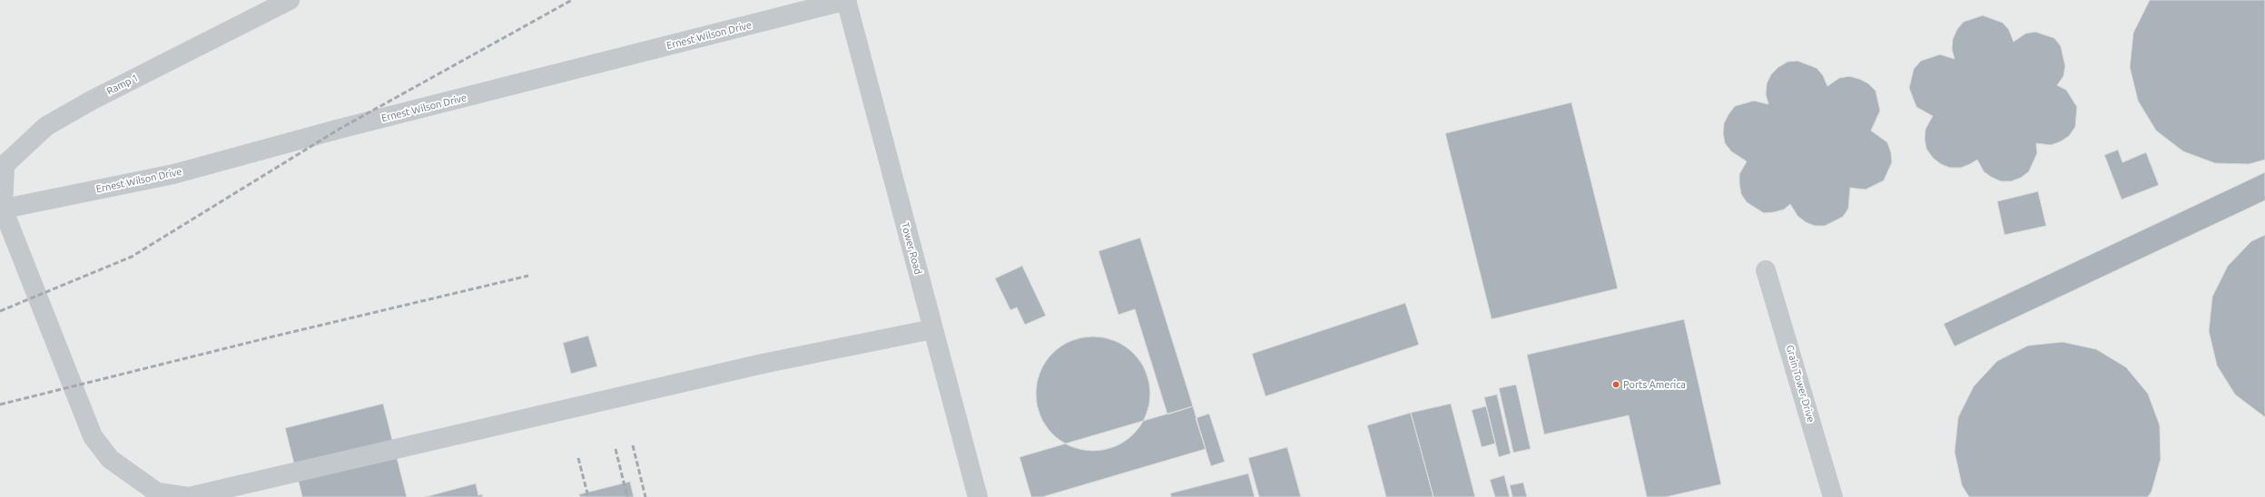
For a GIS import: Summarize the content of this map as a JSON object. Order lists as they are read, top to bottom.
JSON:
{
  "streets": {
    "lane": [
      "Ernest Wilson Drive",
      "Ramp 1",
      "Tower Road",
      "Grain Tower Drive"
    ]
  },
  "crossings": [
    ["Ernest Wilson Drive", "Ramp 1"],
    ["Ernest Wilson Drive", "Tower Road"]
  ],
  "places": ["Ports America"]
}
